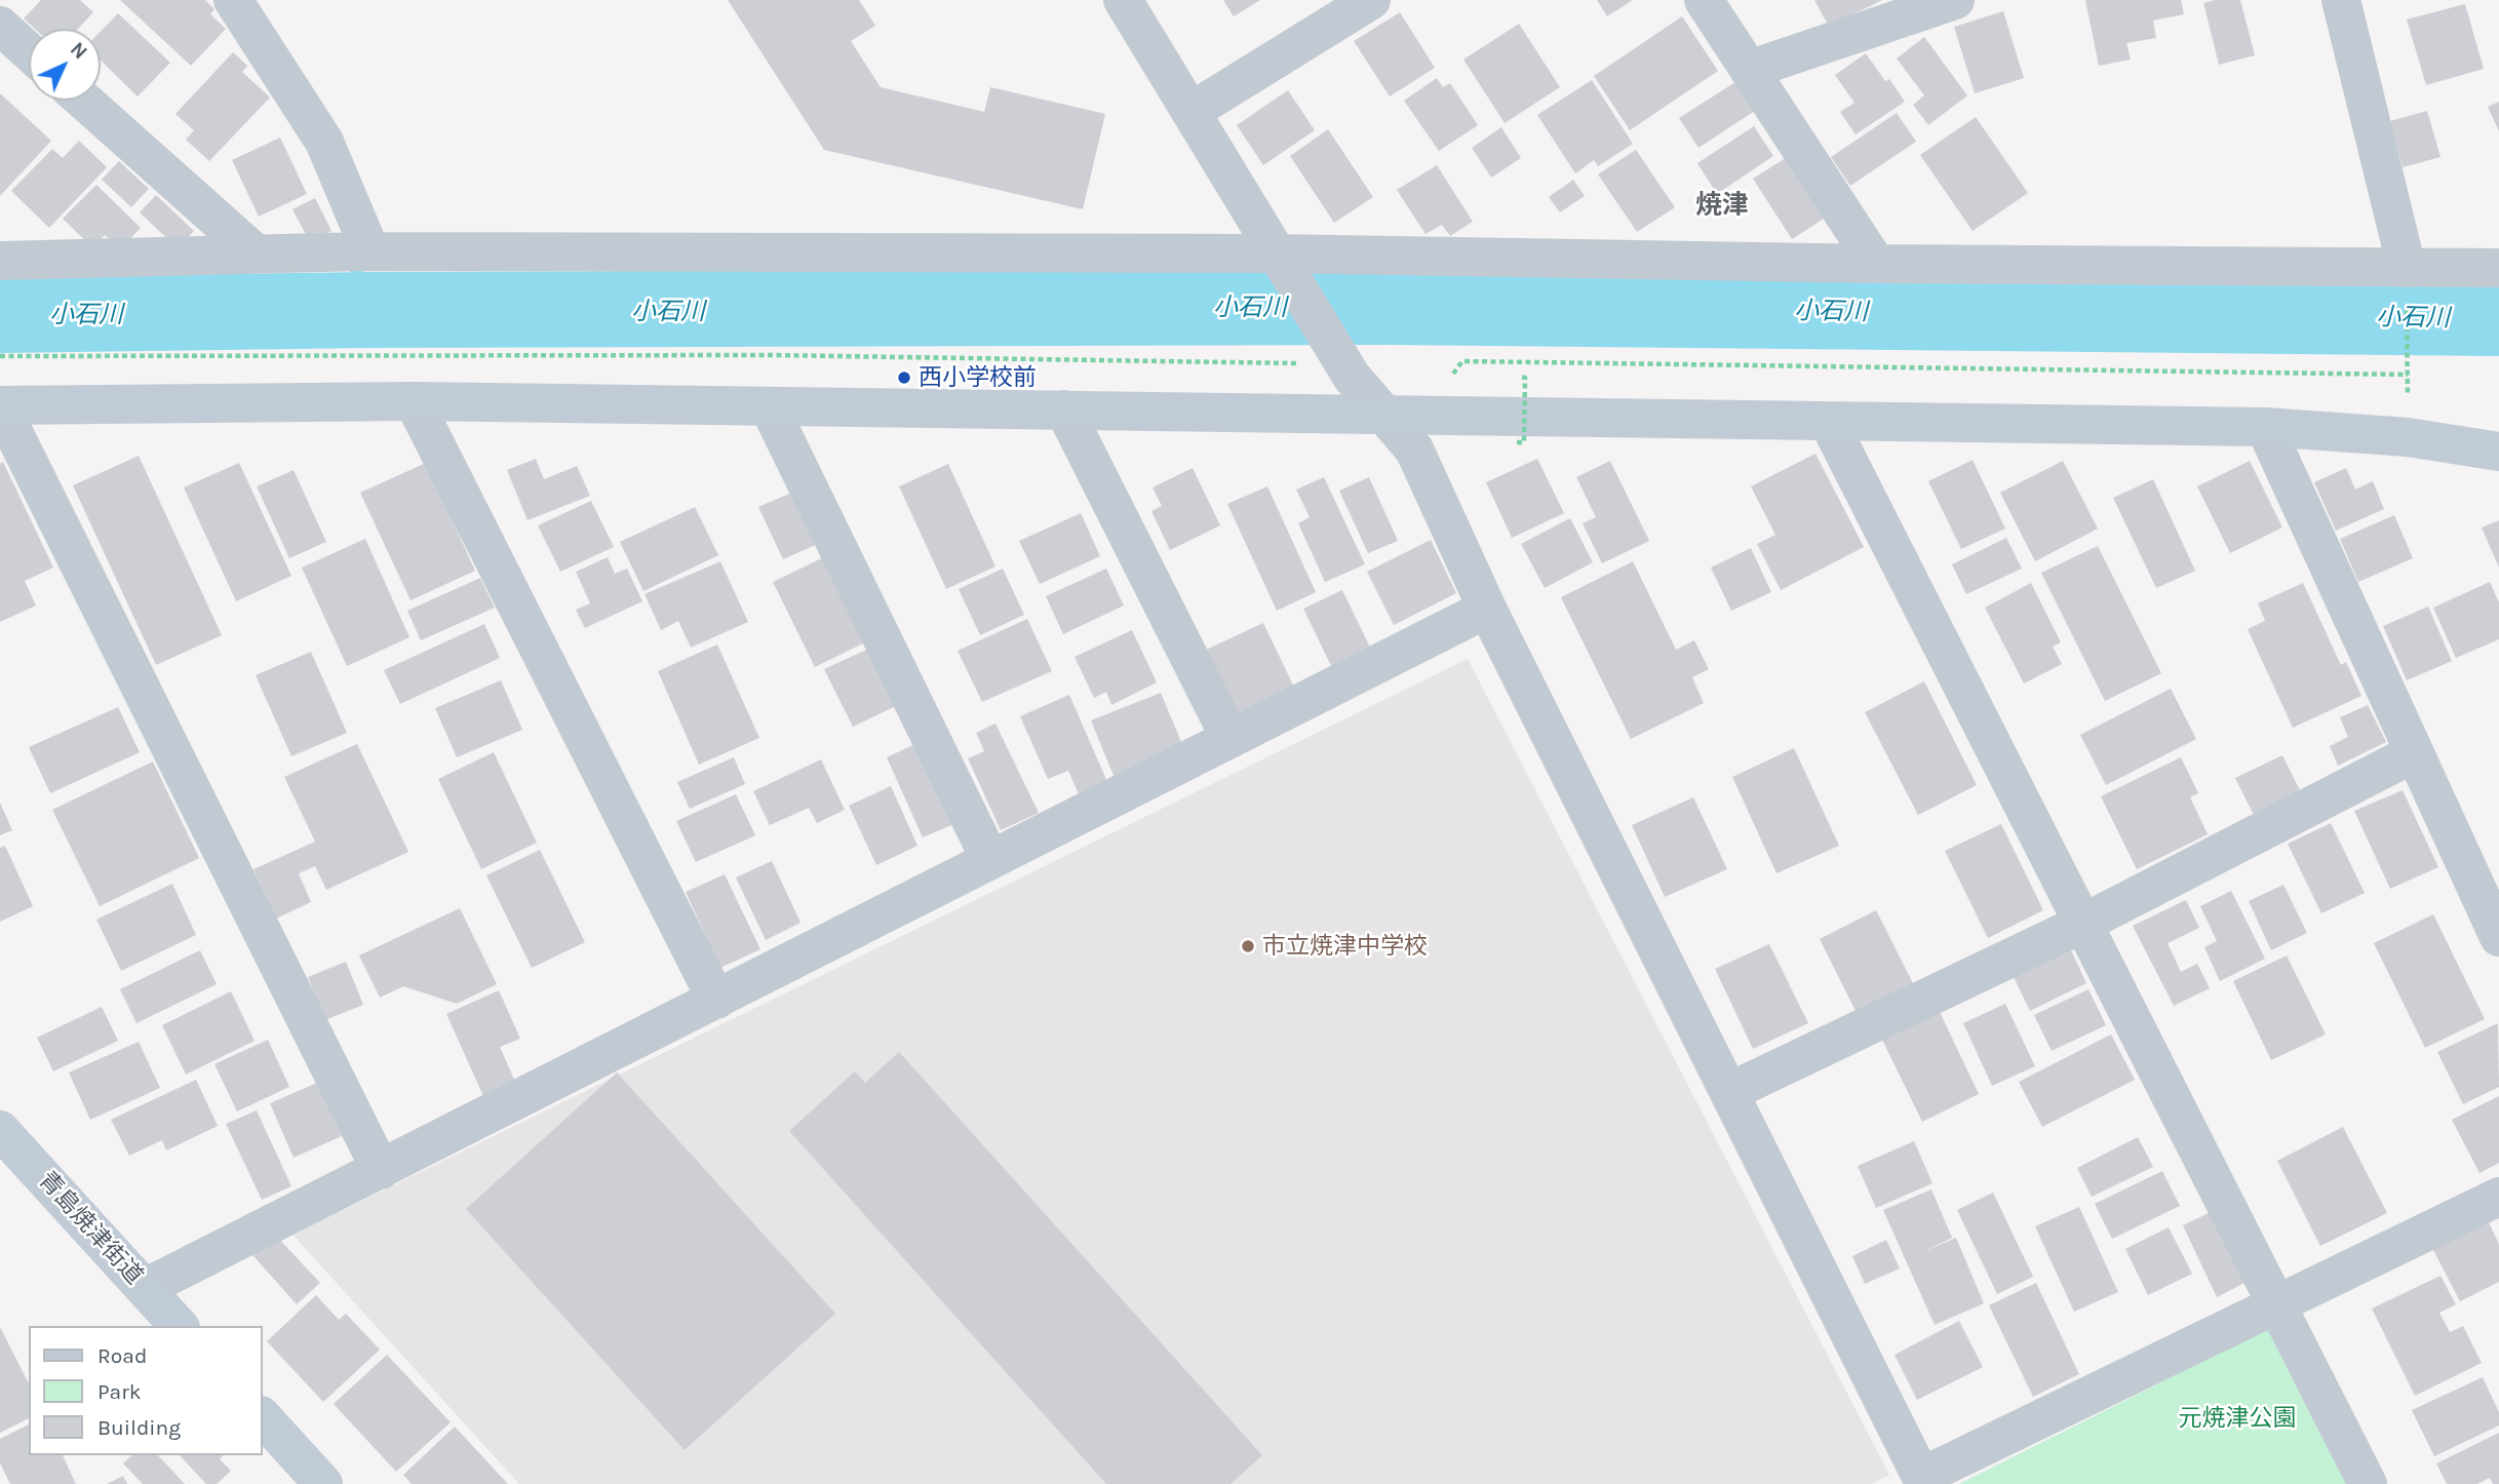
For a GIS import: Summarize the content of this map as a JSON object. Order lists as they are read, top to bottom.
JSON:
{
  "streets": {
    "street": ["青島焼津街道"]
  },
  "districts": ["焼津"],
  "water": ["小石川"],
  "parks": ["元焼津公園"],
  "places": ["西小学校前", "市立焼津中学校"],
  "legend": ["Road", "Park", "Building"],
  "north": "top right"
}
